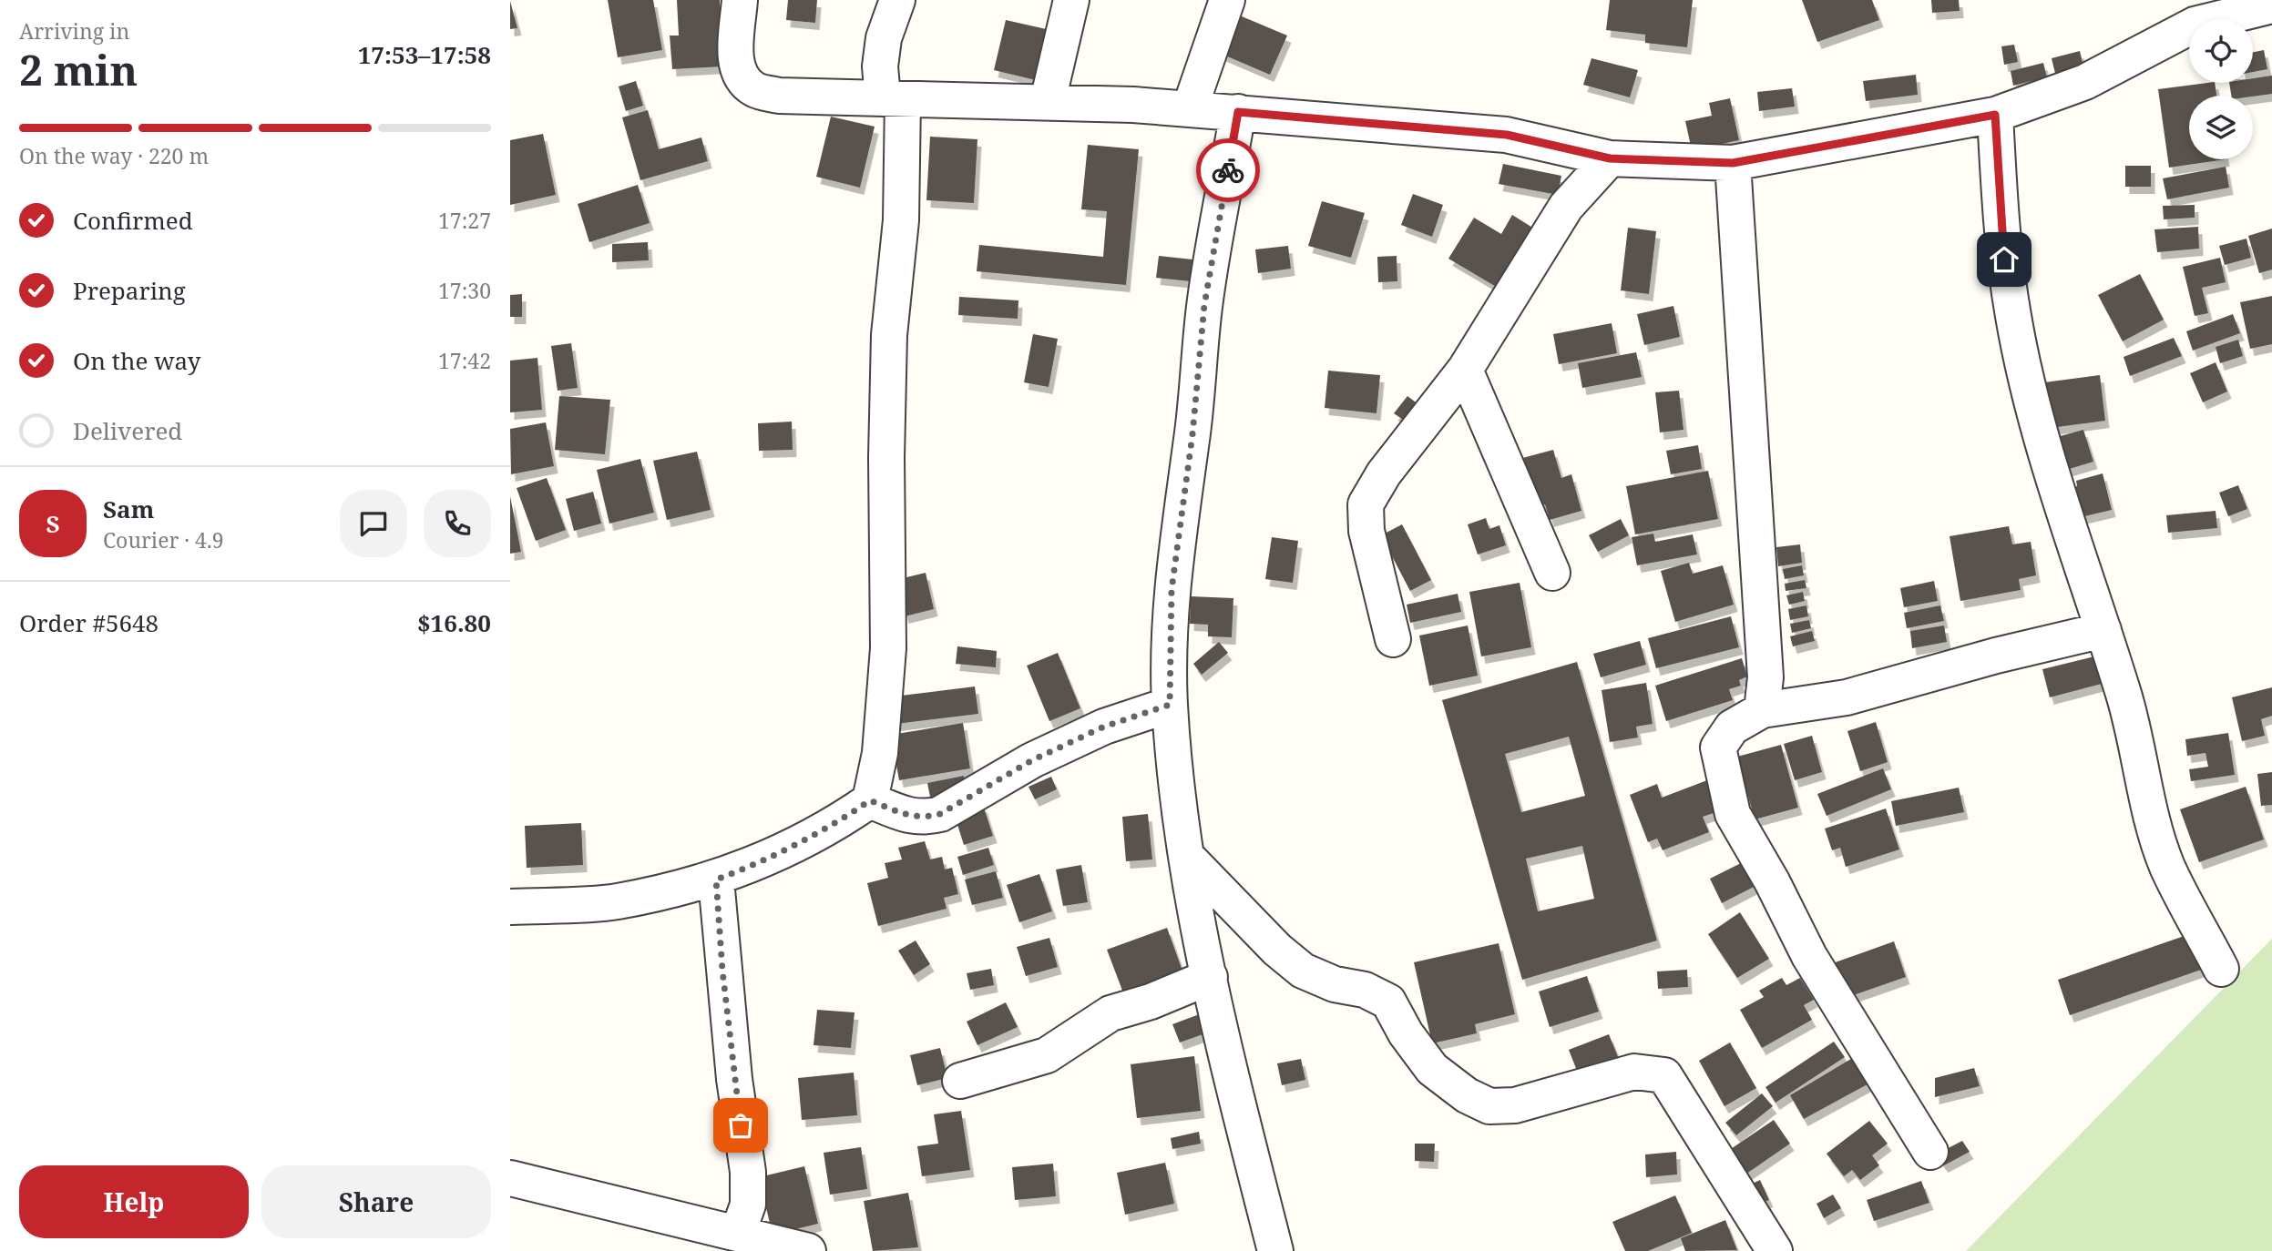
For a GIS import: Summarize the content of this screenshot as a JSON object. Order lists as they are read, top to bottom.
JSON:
{
  "page": {
    "heading": ["2 min", "Arriving in", "17:53–17:58"],
    "panel": [
      "Sam",
      "Courier · 4.9",
      "Order #5648",
      "$16.80"
    ],
    "bar": "On the way · 220 m",
    "list": [
      ["Confirmed", "17:27"],
      ["Preparing", "17:30"],
      ["On the way", "17:42"],
      "Delivered"
    ],
    "round": "S",
    "buttons": ["Help", "Share"]
  }
}
